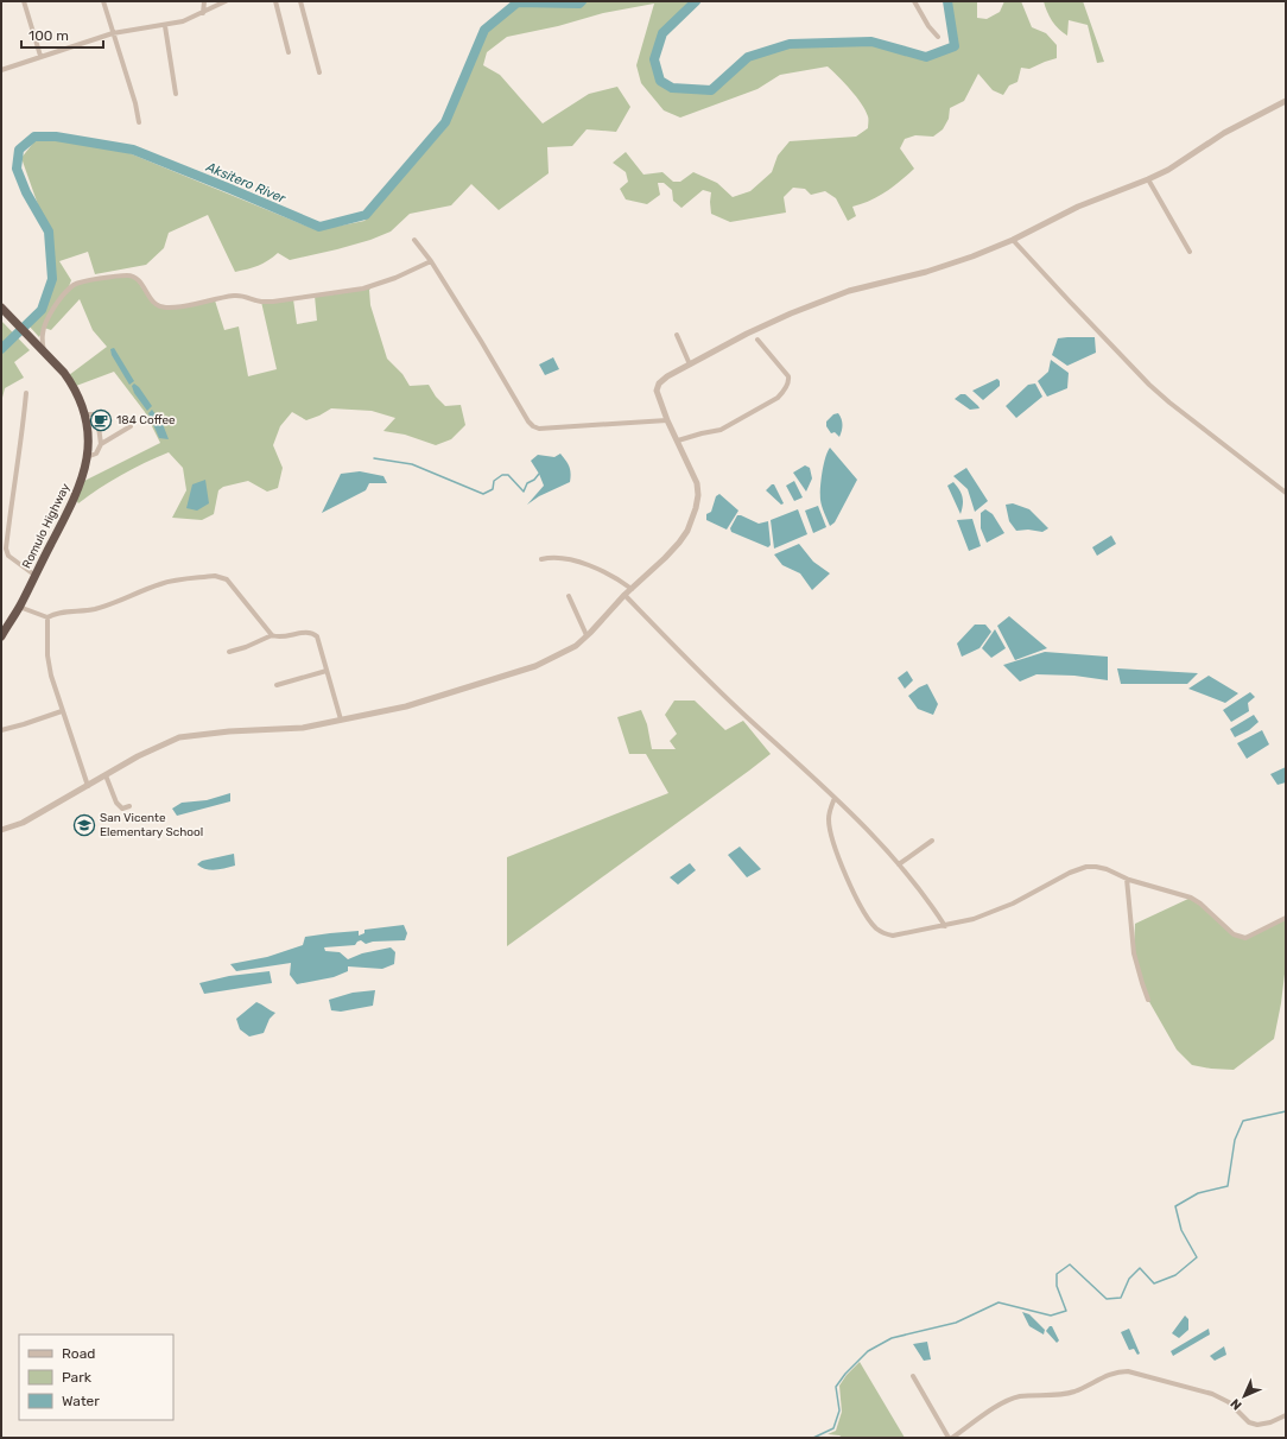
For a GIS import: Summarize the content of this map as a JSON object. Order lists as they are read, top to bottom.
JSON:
{
  "streets": {
    "highway": ["Romulo Highway"]
  },
  "water": ["Aksitero River"],
  "places": {
    "cafe": ["184 Coffee"],
    "school or university": ["San Vicente Elementary School"]
  },
  "legend": ["Road", "Park", "Water"],
  "scale_bar": "100 m",
  "north": "bottom left"
}
